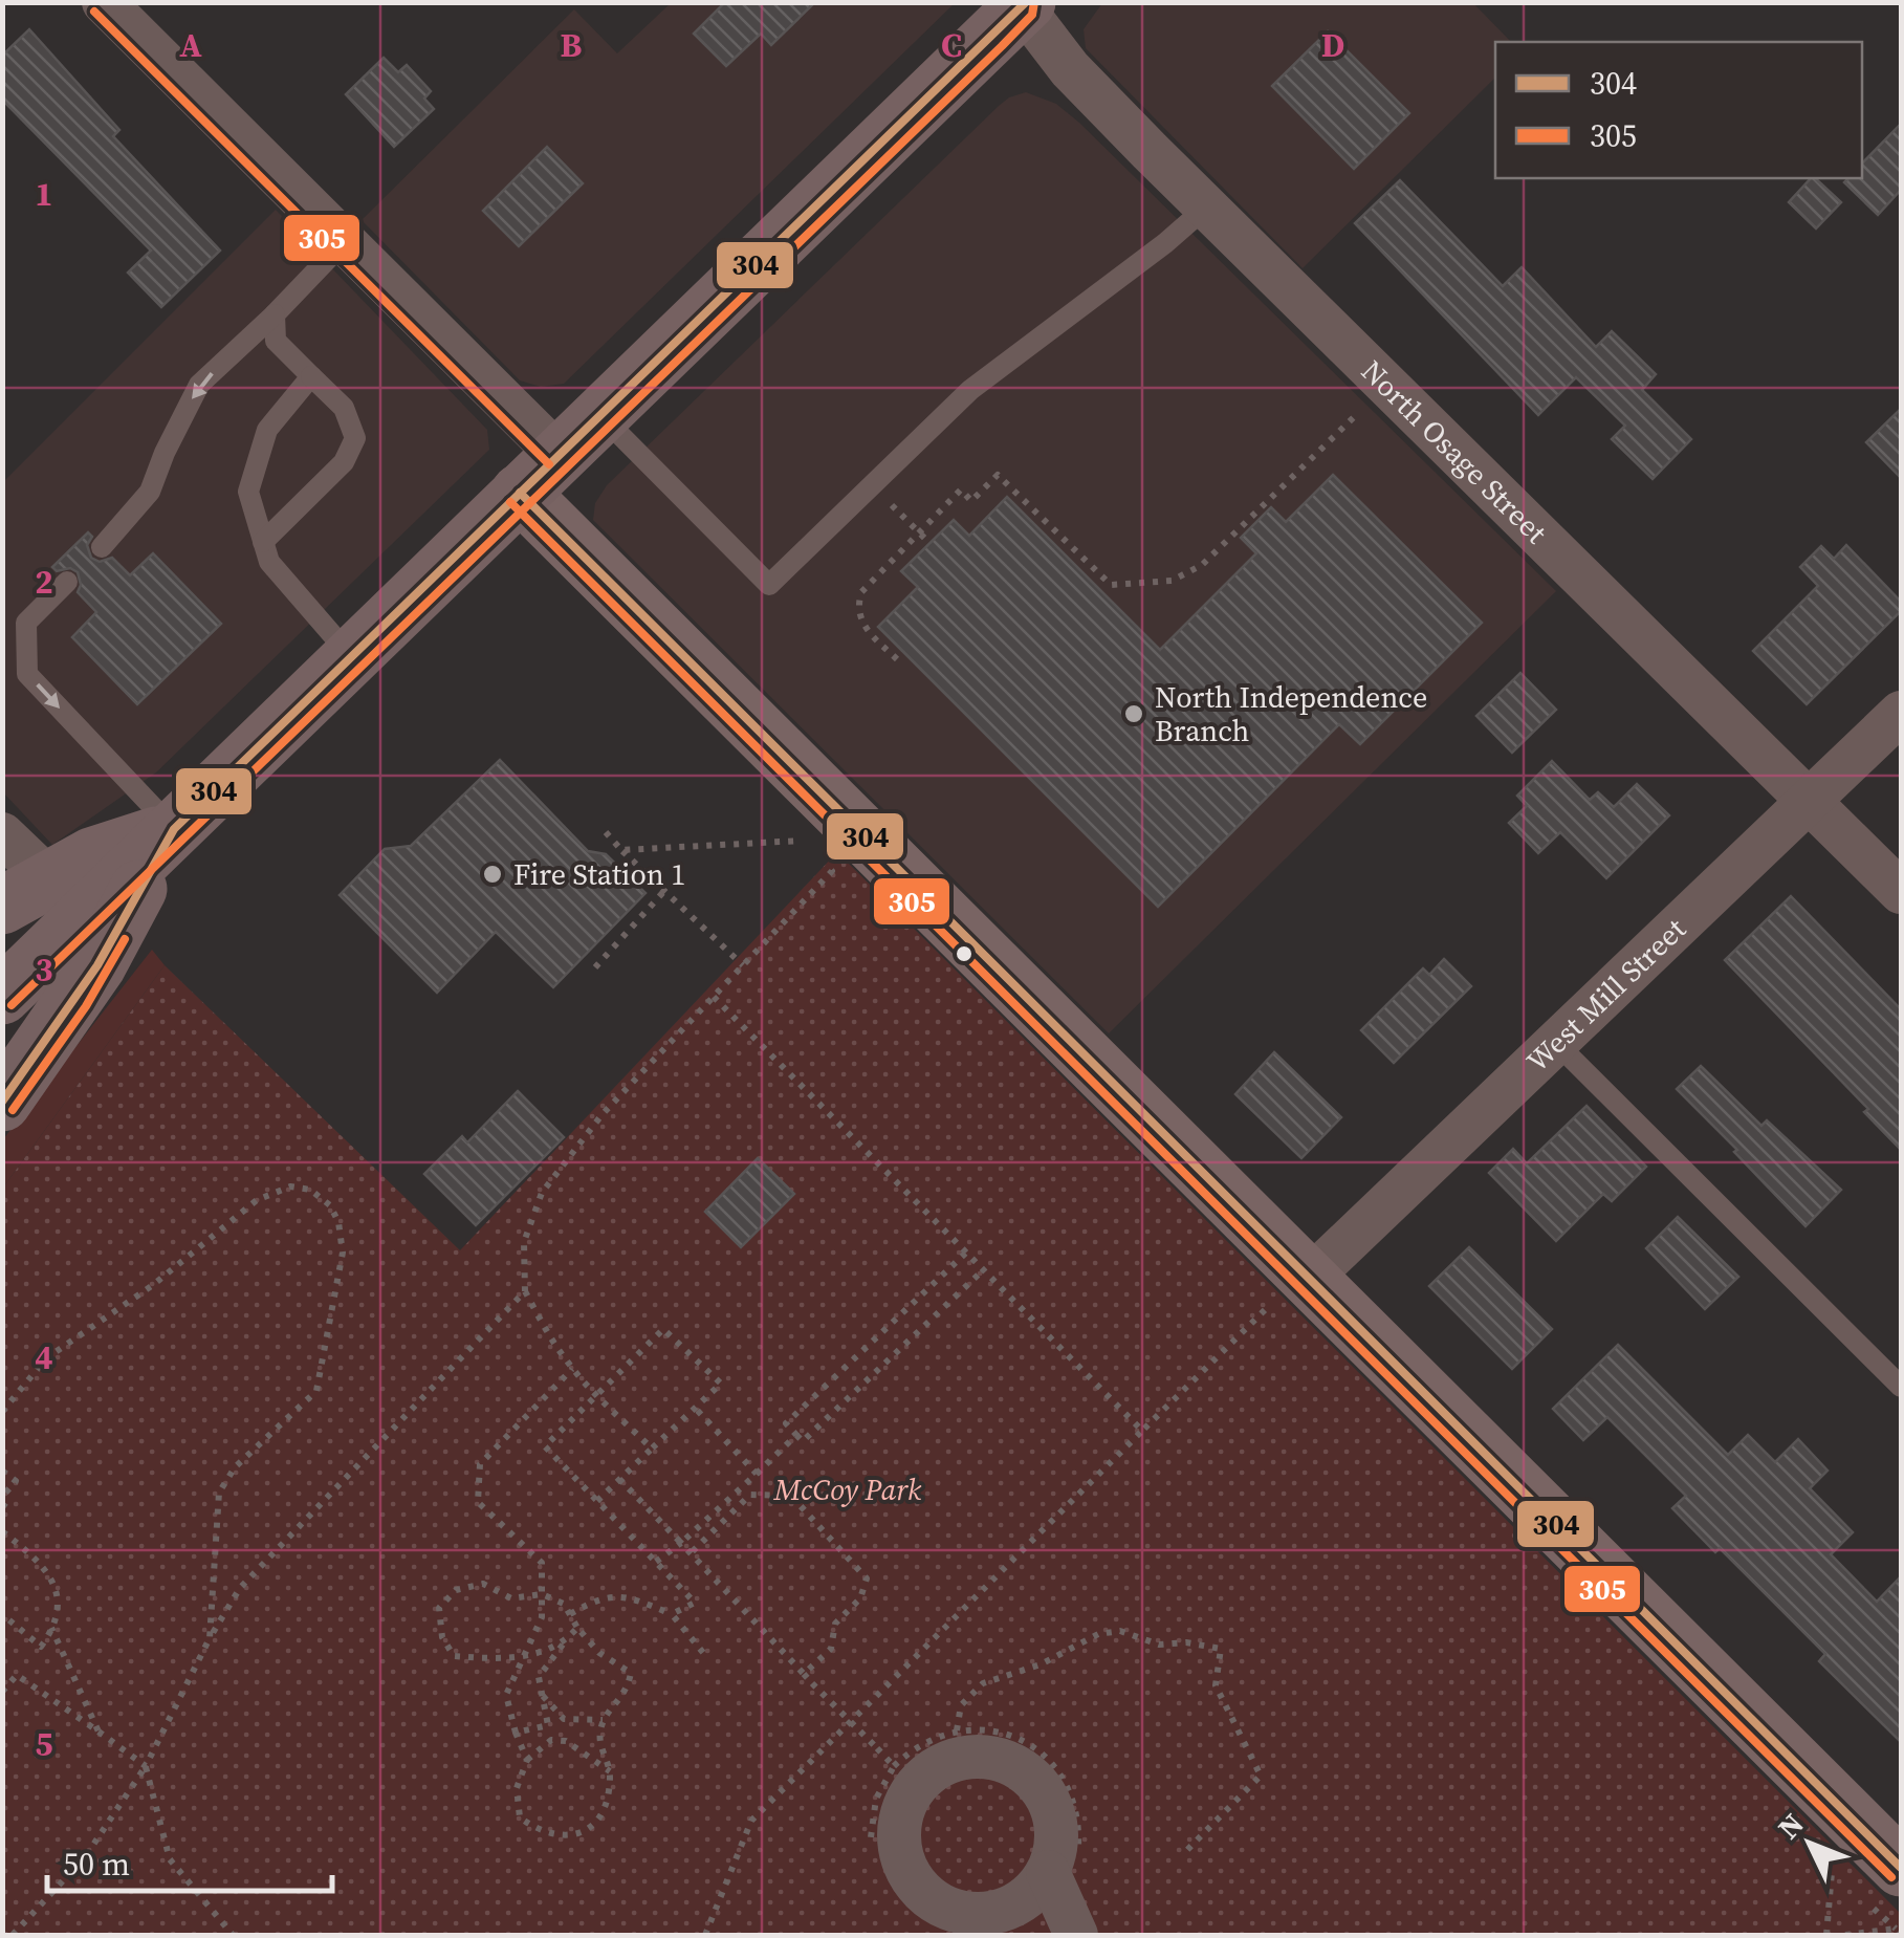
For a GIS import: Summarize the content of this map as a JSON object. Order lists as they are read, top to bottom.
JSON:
{
  "streets": {
    "street": ["North Osage Street", "West Mill Street"]
  },
  "crossings": [
    ["North Osage Street", "West Mill Street"]
  ],
  "parks": ["McCoy Park"],
  "places": ["North Independence Branch", "Fire Station 1"],
  "lines": ["transit line 304", "transit line 305"],
  "legend": ["304", "305"],
  "scale_bar": "50 m",
  "north": "top left",
  "grid": {
    "columns": [
      "A",
      "B",
      "C",
      "D"
    ],
    "rows": [
      "1",
      "2",
      "3",
      "4",
      "5"
    ]
  }
}
